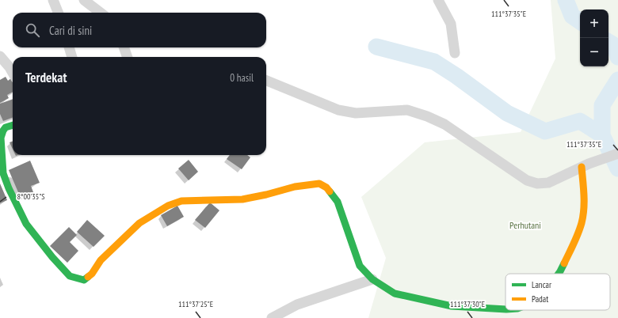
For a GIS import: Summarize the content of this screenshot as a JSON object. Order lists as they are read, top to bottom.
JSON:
{
  "parks": ["Perhutani"],
  "legend": ["Lancar", "Padat"],
  "page": {
    "map_buttons": ["+", "−"],
    "search": "Cari di sini",
    "heading": ["Terdekat", "0 hasil"]
  },
  "coordinates": [
    "111°37'35\"E",
    "8°00'35\"S",
    "111°37'25\"E",
    "111°37'30\"E"
  ]
}
